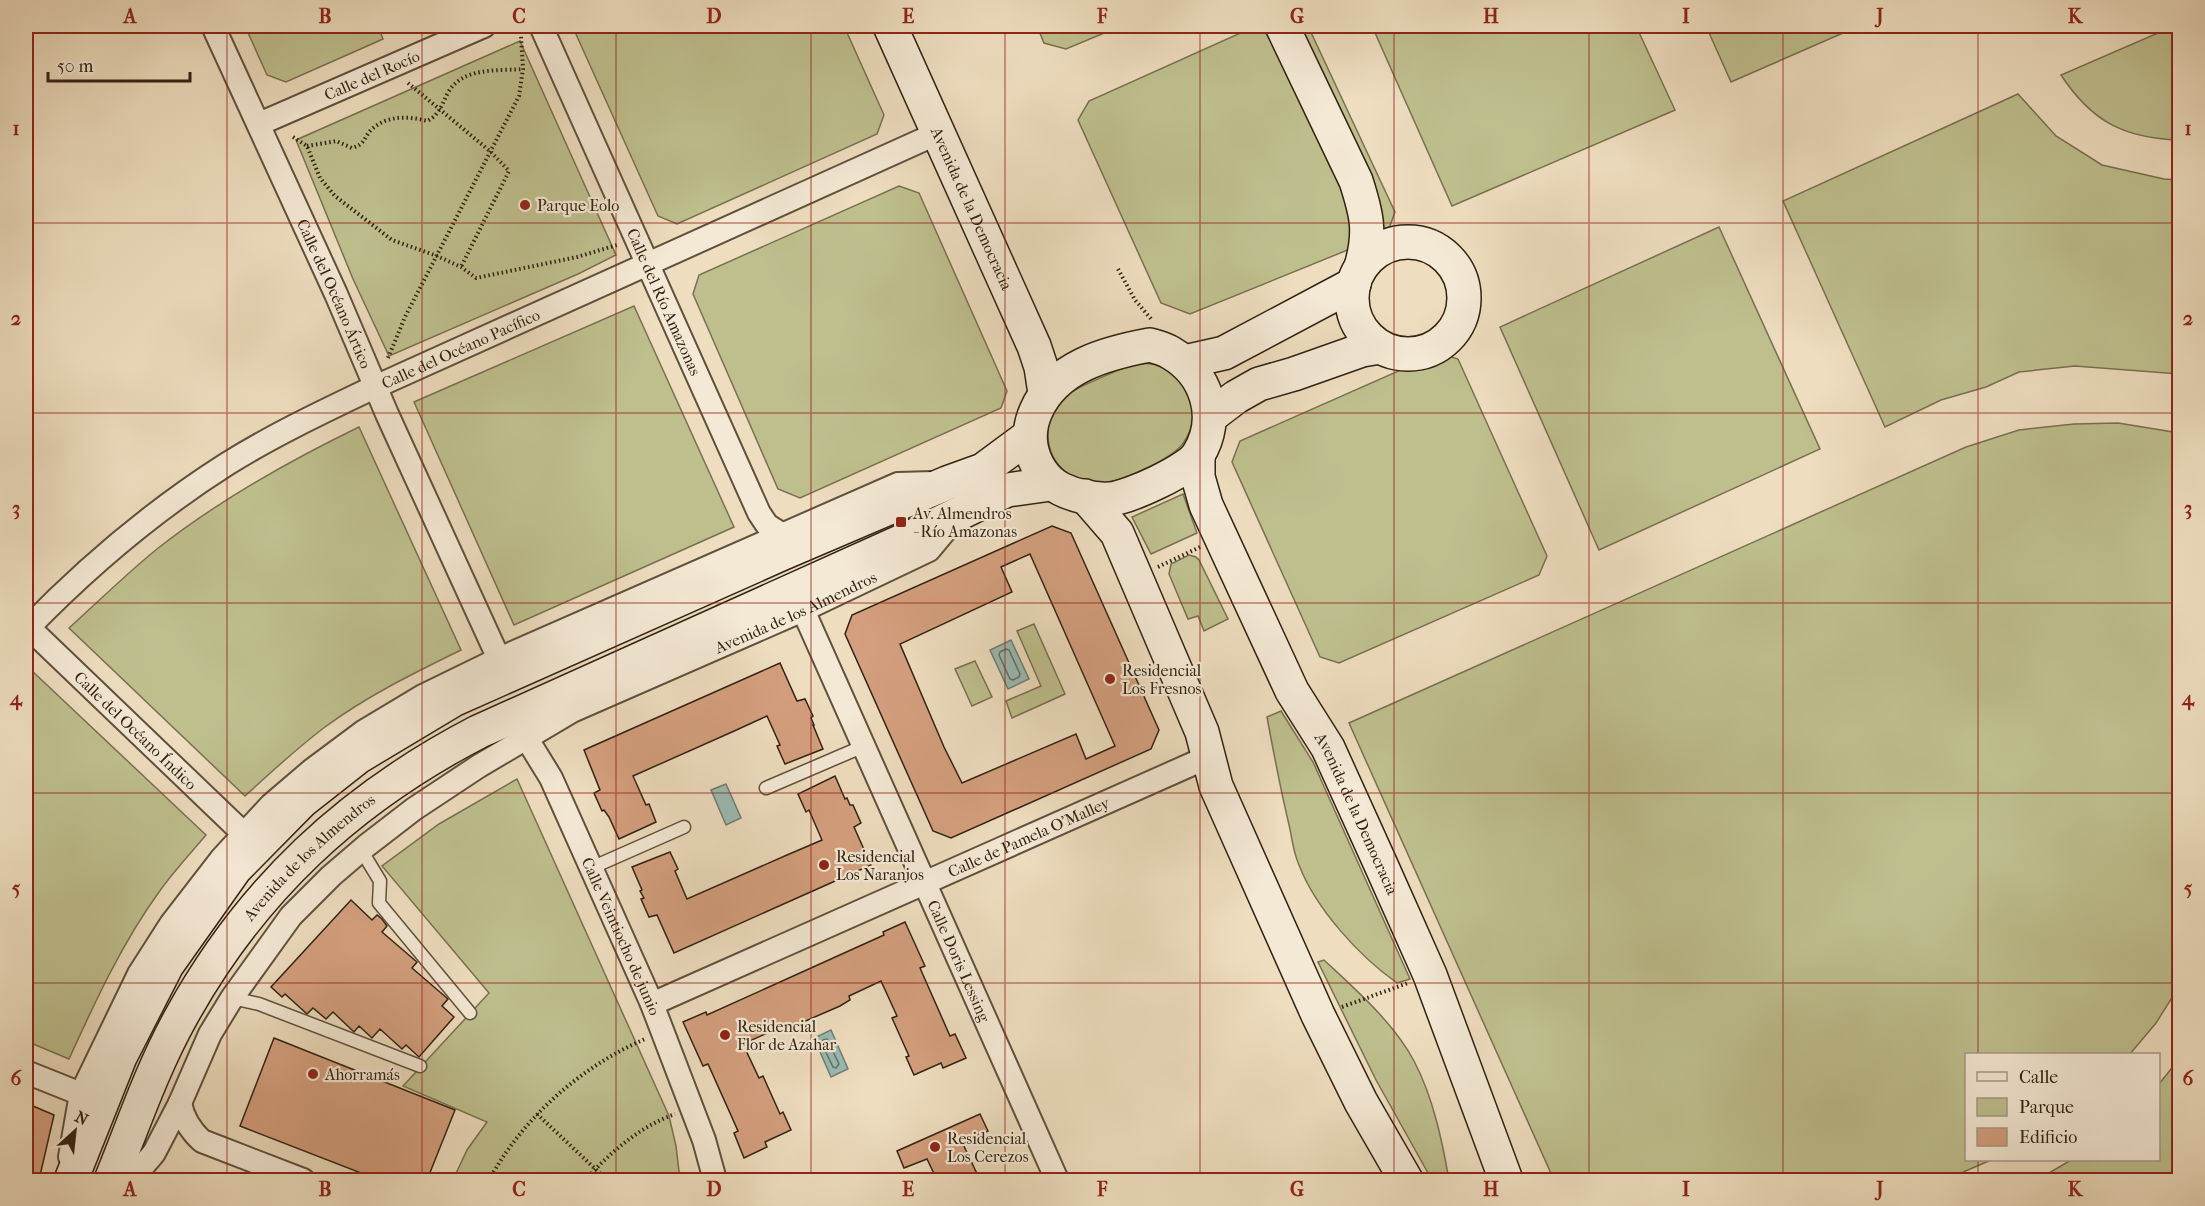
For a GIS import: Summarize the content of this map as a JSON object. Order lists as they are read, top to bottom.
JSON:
{
  "streets": {
    "street": [
      "Calle del Rocío",
      "Avenida de la Democracia",
      "Calle del Océano Ártico",
      "Calle del Río Amazonas",
      "Calle del Océano Pacífico",
      "Avenida de los Almendros",
      "Calle del Océano Índico",
      "Calle de Pamela O'Malley",
      "Calle Veintiocho de junio",
      "Calle Doris Lessing"
    ]
  },
  "crossings": [
    ["Calle del Rocío", "Calle del Océano Ártico"],
    ["Avenida de la Democracia", "Calle del Océano Pacífico"],
    ["Avenida de la Democracia", "Avenida de los Almendros"],
    ["Calle del Océano Ártico", "Calle del Océano Pacífico"],
    ["Calle del Río Amazonas", "Calle del Océano Pacífico"],
    ["Calle del Océano Pacífico", "Calle del Océano Índico"],
    ["Avenida de los Almendros", "Calle Veintiocho de junio"],
    ["Avenida de los Almendros", "Calle Doris Lessing"],
    ["Calle de Pamela O'Malley", "Calle Veintiocho de junio"],
    ["Calle de Pamela O'Malley", "Calle Doris Lessing"]
  ],
  "places": {
    "other": [
      "Parque Eolo",
      "Residencial Los Fresnos",
      "Residencial Los Naranjos",
      "Residencial Flor de Azahar",
      "Ahorramás",
      "Residencial Los Cerezos"
    ],
    "transit": ["Av. Almendros - Río Amazonas"]
  },
  "legend": ["Calle", "Parque", "Edificio"],
  "scale_bar": "50 m",
  "north": "top right",
  "grid": {
    "columns": [
      "A",
      "B",
      "C",
      "D",
      "E",
      "F",
      "G",
      "H",
      "I",
      "J",
      "K"
    ],
    "rows": [
      "1",
      "2",
      "3",
      "4",
      "5",
      "6"
    ]
  }
}
